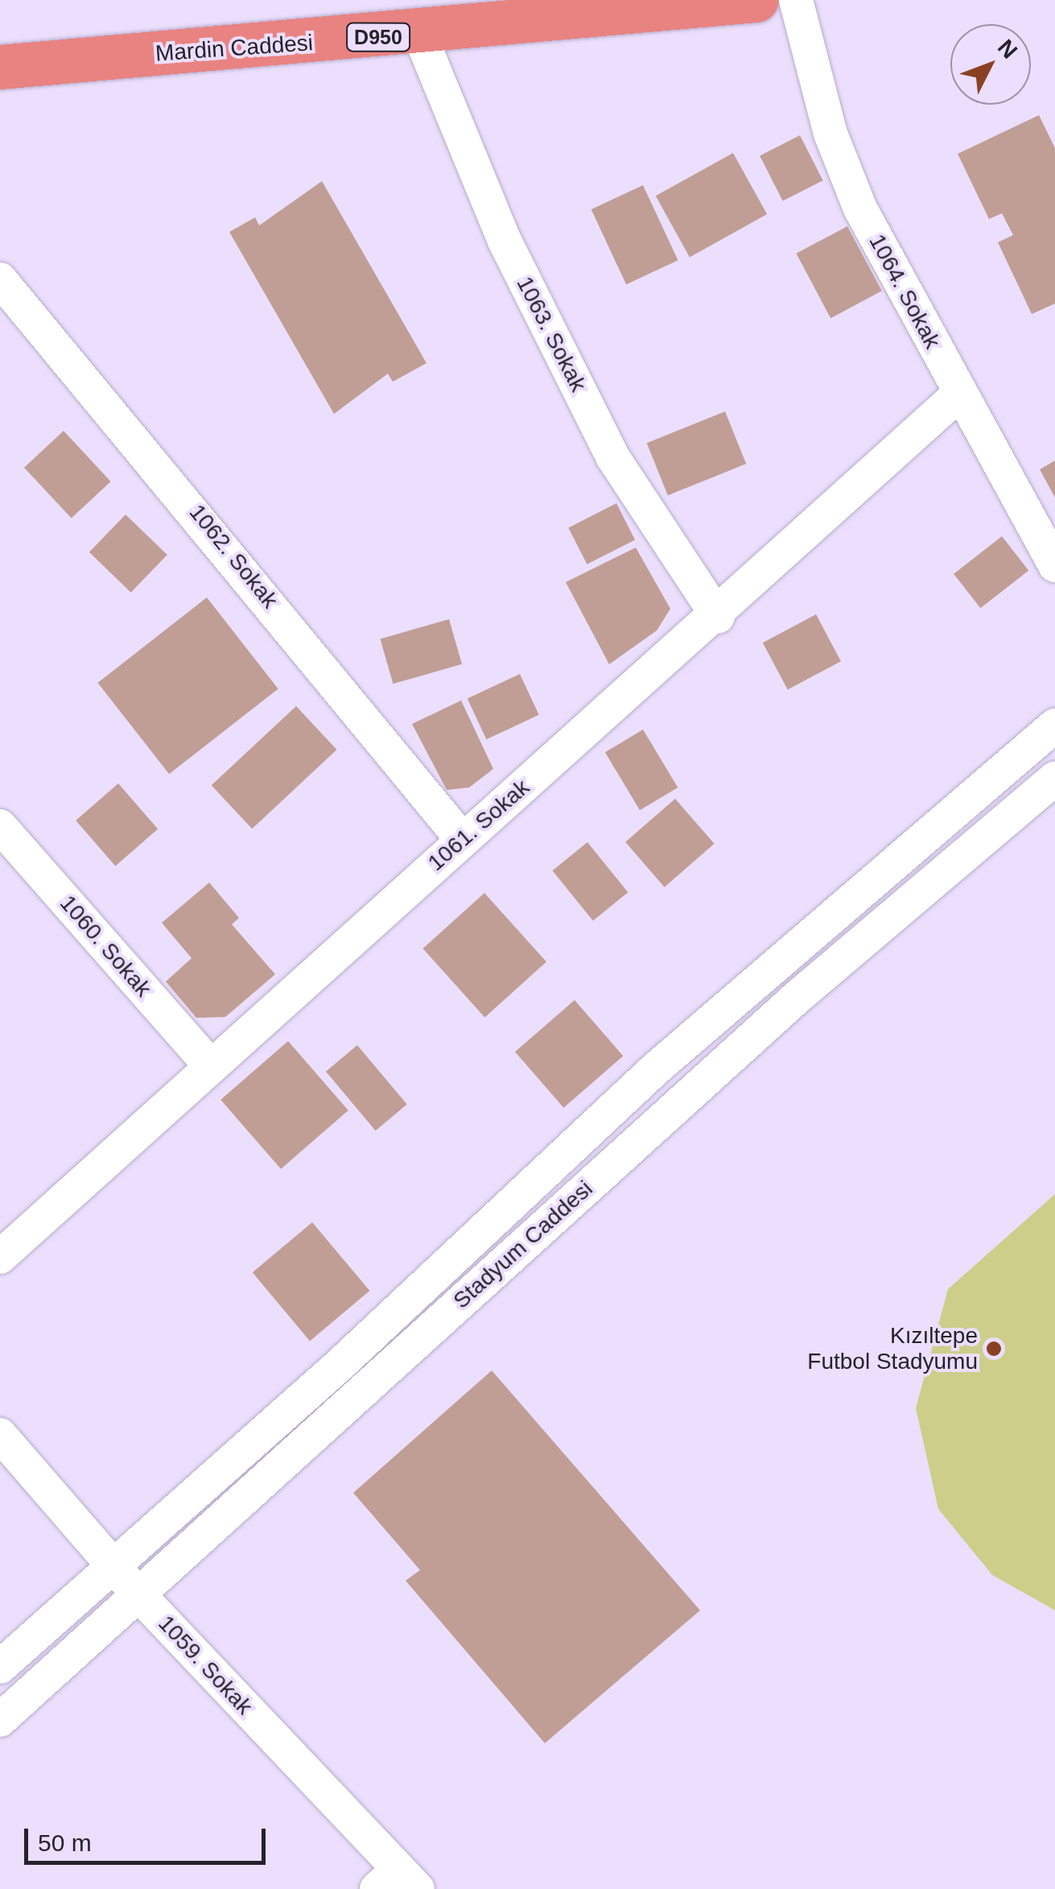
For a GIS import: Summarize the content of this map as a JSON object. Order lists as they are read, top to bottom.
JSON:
{
  "streets": {
    "highway": ["D950", "Mardin Caddesi"],
    "street": [
      "1064. Sokak",
      "1063. Sokak",
      "1062. Sokak",
      "1061. Sokak",
      "1060. Sokak",
      "Stadyum Caddesi",
      "1059. Sokak"
    ]
  },
  "crossings": [
    ["Mardin Caddesi", "1063. Sokak"],
    ["1064. Sokak", "1061. Sokak"],
    ["1063. Sokak", "1061. Sokak"],
    ["1062. Sokak", "1061. Sokak"],
    ["1061. Sokak", "1060. Sokak"],
    ["Stadyum Caddesi", "1059. Sokak"]
  ],
  "places": ["Kızıltepe Futbol Stadyumu"],
  "scale_bar": "50 m",
  "north": "top right"
}
